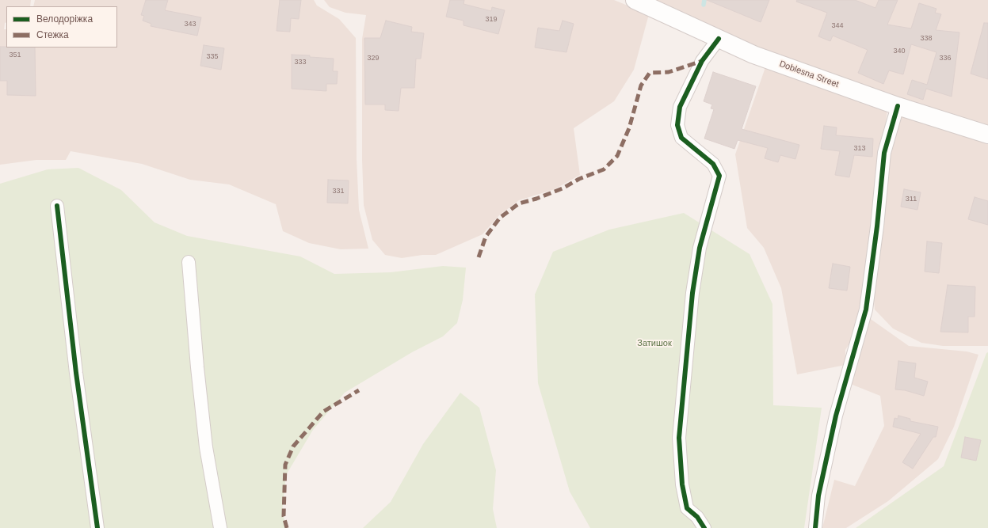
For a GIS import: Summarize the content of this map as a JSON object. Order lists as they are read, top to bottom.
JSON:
{
  "streets": {
    "street": ["Doblesna Street"]
  },
  "parks": ["Затишок"],
  "house_numbers": [
    "319",
    "343",
    "344",
    "338",
    "340",
    "351",
    "335",
    "329",
    "336",
    "333",
    "313",
    "331",
    "311"
  ],
  "legend": ["Велодоріжка", "Стежка"]
}
